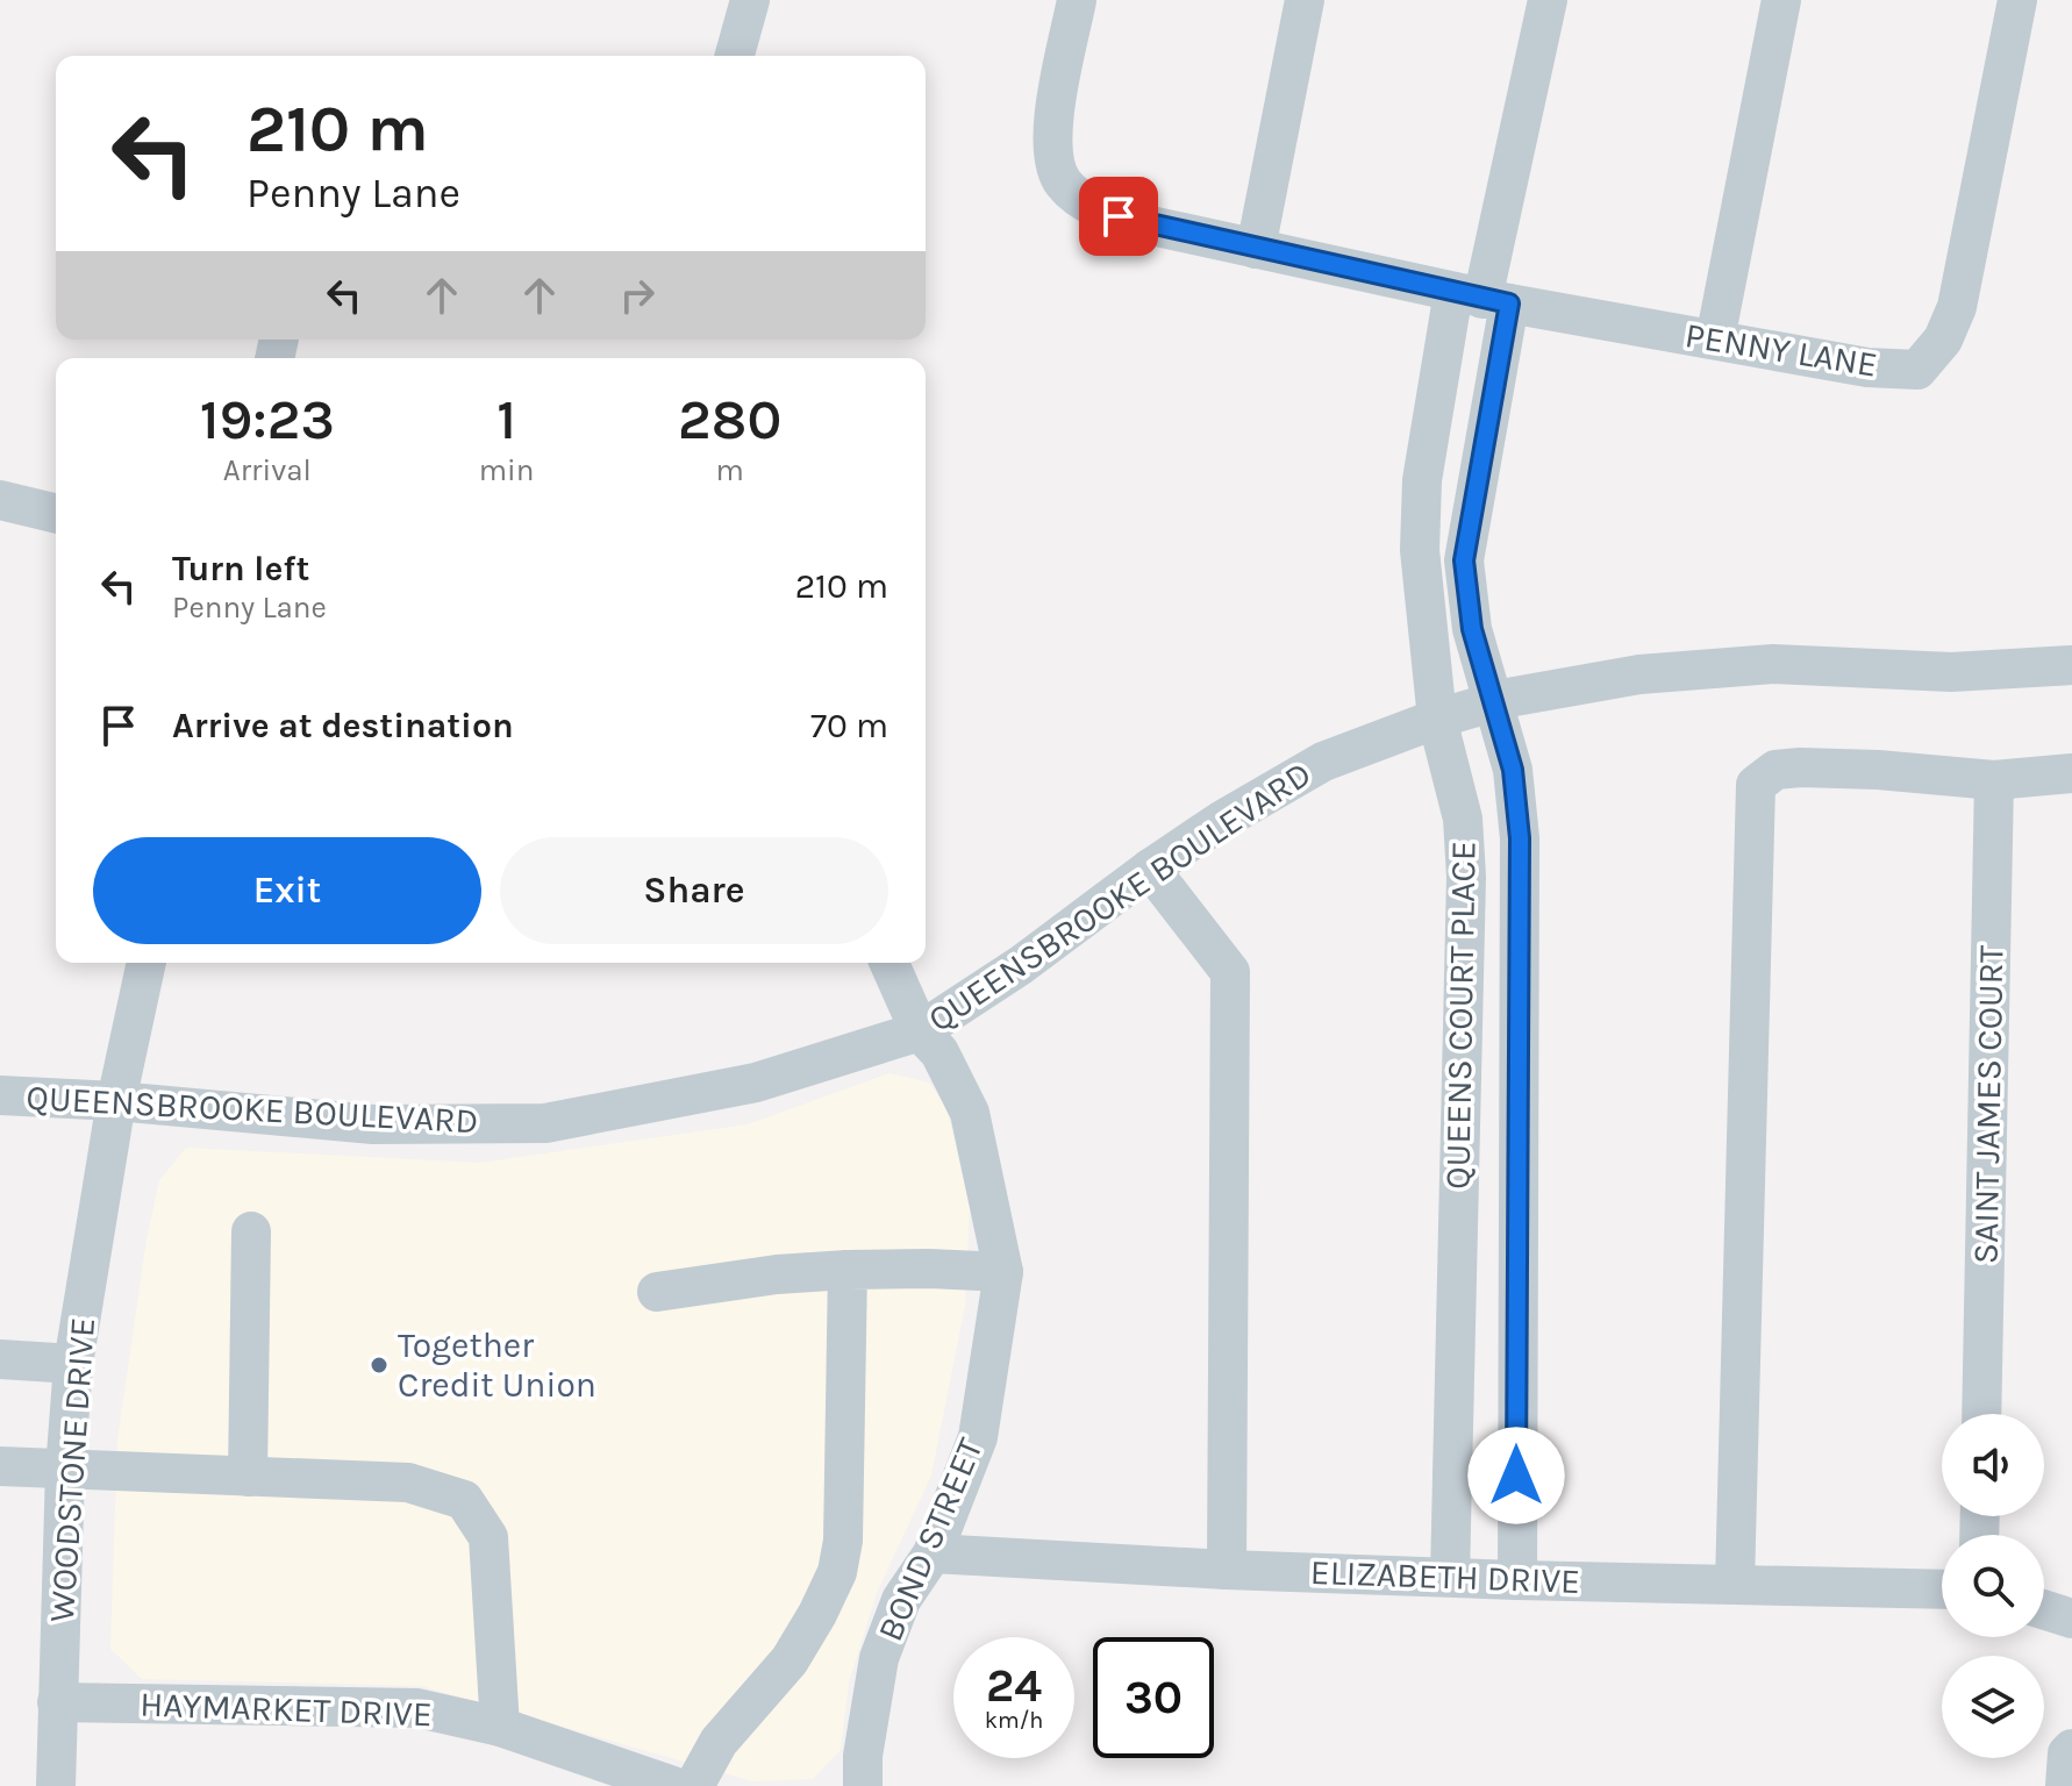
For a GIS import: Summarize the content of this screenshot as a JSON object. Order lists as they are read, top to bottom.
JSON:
{
  "streets": {
    "street": [
      "PENNY LANE",
      "QUEENSBROOKE BOULEVARD",
      "QUEENS COURT PLACE",
      "SAINT JAMES COURT",
      "WOODSTONE DRIVE",
      "BOND STREET",
      "ELIZABETH DRIVE",
      "HAYMARKET DRIVE"
    ]
  },
  "crossings": [
    ["PENNY LANE", "QUEENS COURT PLACE"],
    ["QUEENSBROOKE BOULEVARD", "QUEENS COURT PLACE"],
    ["QUEENSBROOKE BOULEVARD", "WOODSTONE DRIVE"],
    ["QUEENSBROOKE BOULEVARD", "BOND STREET"],
    ["QUEENS COURT PLACE", "ELIZABETH DRIVE"],
    ["WOODSTONE DRIVE", "HAYMARKET DRIVE"],
    ["BOND STREET", "ELIZABETH DRIVE"]
  ],
  "places": ["Together Credit Union"],
  "page": {
    "turn": ["210 m", "Penny Lane"],
    "eta": [
      "19:23",
      "Arrival",
      "1",
      "min",
      "280",
      "m"
    ],
    "list": [
      {
        "name": "Turn left",
        "note": "Penny Lane",
        "value": "210 m"
      },
      {
        "name": "Arrive at destination",
        "value": "70 m"
      }
    ],
    "buttons": ["Exit", "Share"],
    "speed": "24 km/h",
    "limit": "30"
  }
}
